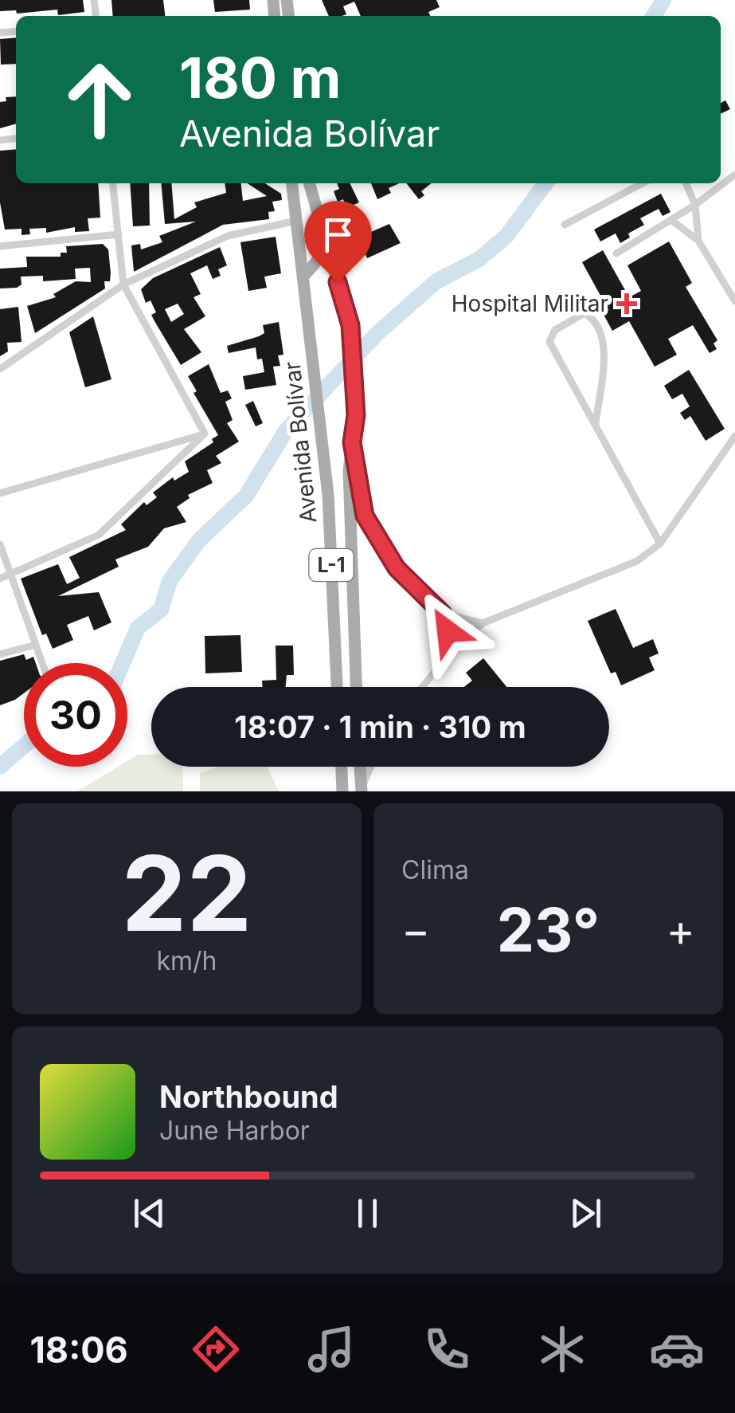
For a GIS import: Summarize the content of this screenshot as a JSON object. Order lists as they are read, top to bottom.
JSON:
{
  "streets": {
    "main road": ["Avenida Bolívar", "L-1"]
  },
  "places": {
    "health": ["Hospital Militar"]
  },
  "page": {
    "turn": ["180 m", "Avenida Bolívar"],
    "limit": "30",
    "trip": "18:07 · 1 min · 310 m",
    "tile": [
      ["22", "km/h"],
      "Clima"
    ],
    "heat": ["−", "23°", "+"],
    "song": ["Northbound", "June Harbor"],
    "tabs": "18:06"
  }
}
